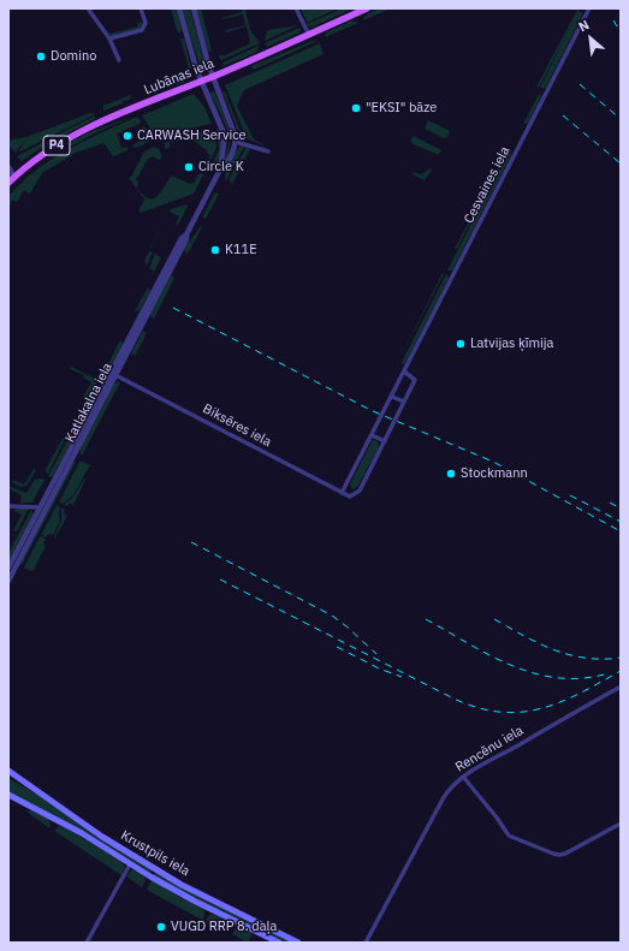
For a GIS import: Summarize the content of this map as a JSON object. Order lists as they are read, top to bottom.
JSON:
{
  "streets": {
    "main road": ["Lubānas iela", "P4", "Krustpils iela"],
    "street": [
      "Cesvaines iela",
      "Katlakalna iela",
      "Biksēres iela",
      "Rencēnu iela"
    ]
  },
  "crossings": [
    ["Lubānas iela", "Katlakalna iela"],
    ["Cesvaines iela", "Biksēres iela"],
    ["Katlakalna iela", "Biksēres iela"]
  ],
  "places": [
    "Domino",
    "\"EKSI\" bāze",
    "CARWASH Service",
    "Circle K",
    "K11E",
    "Latvijas ķīmija",
    "Stockmann",
    "VUGD RRP 8. daļa"
  ],
  "north": "top left"
}
